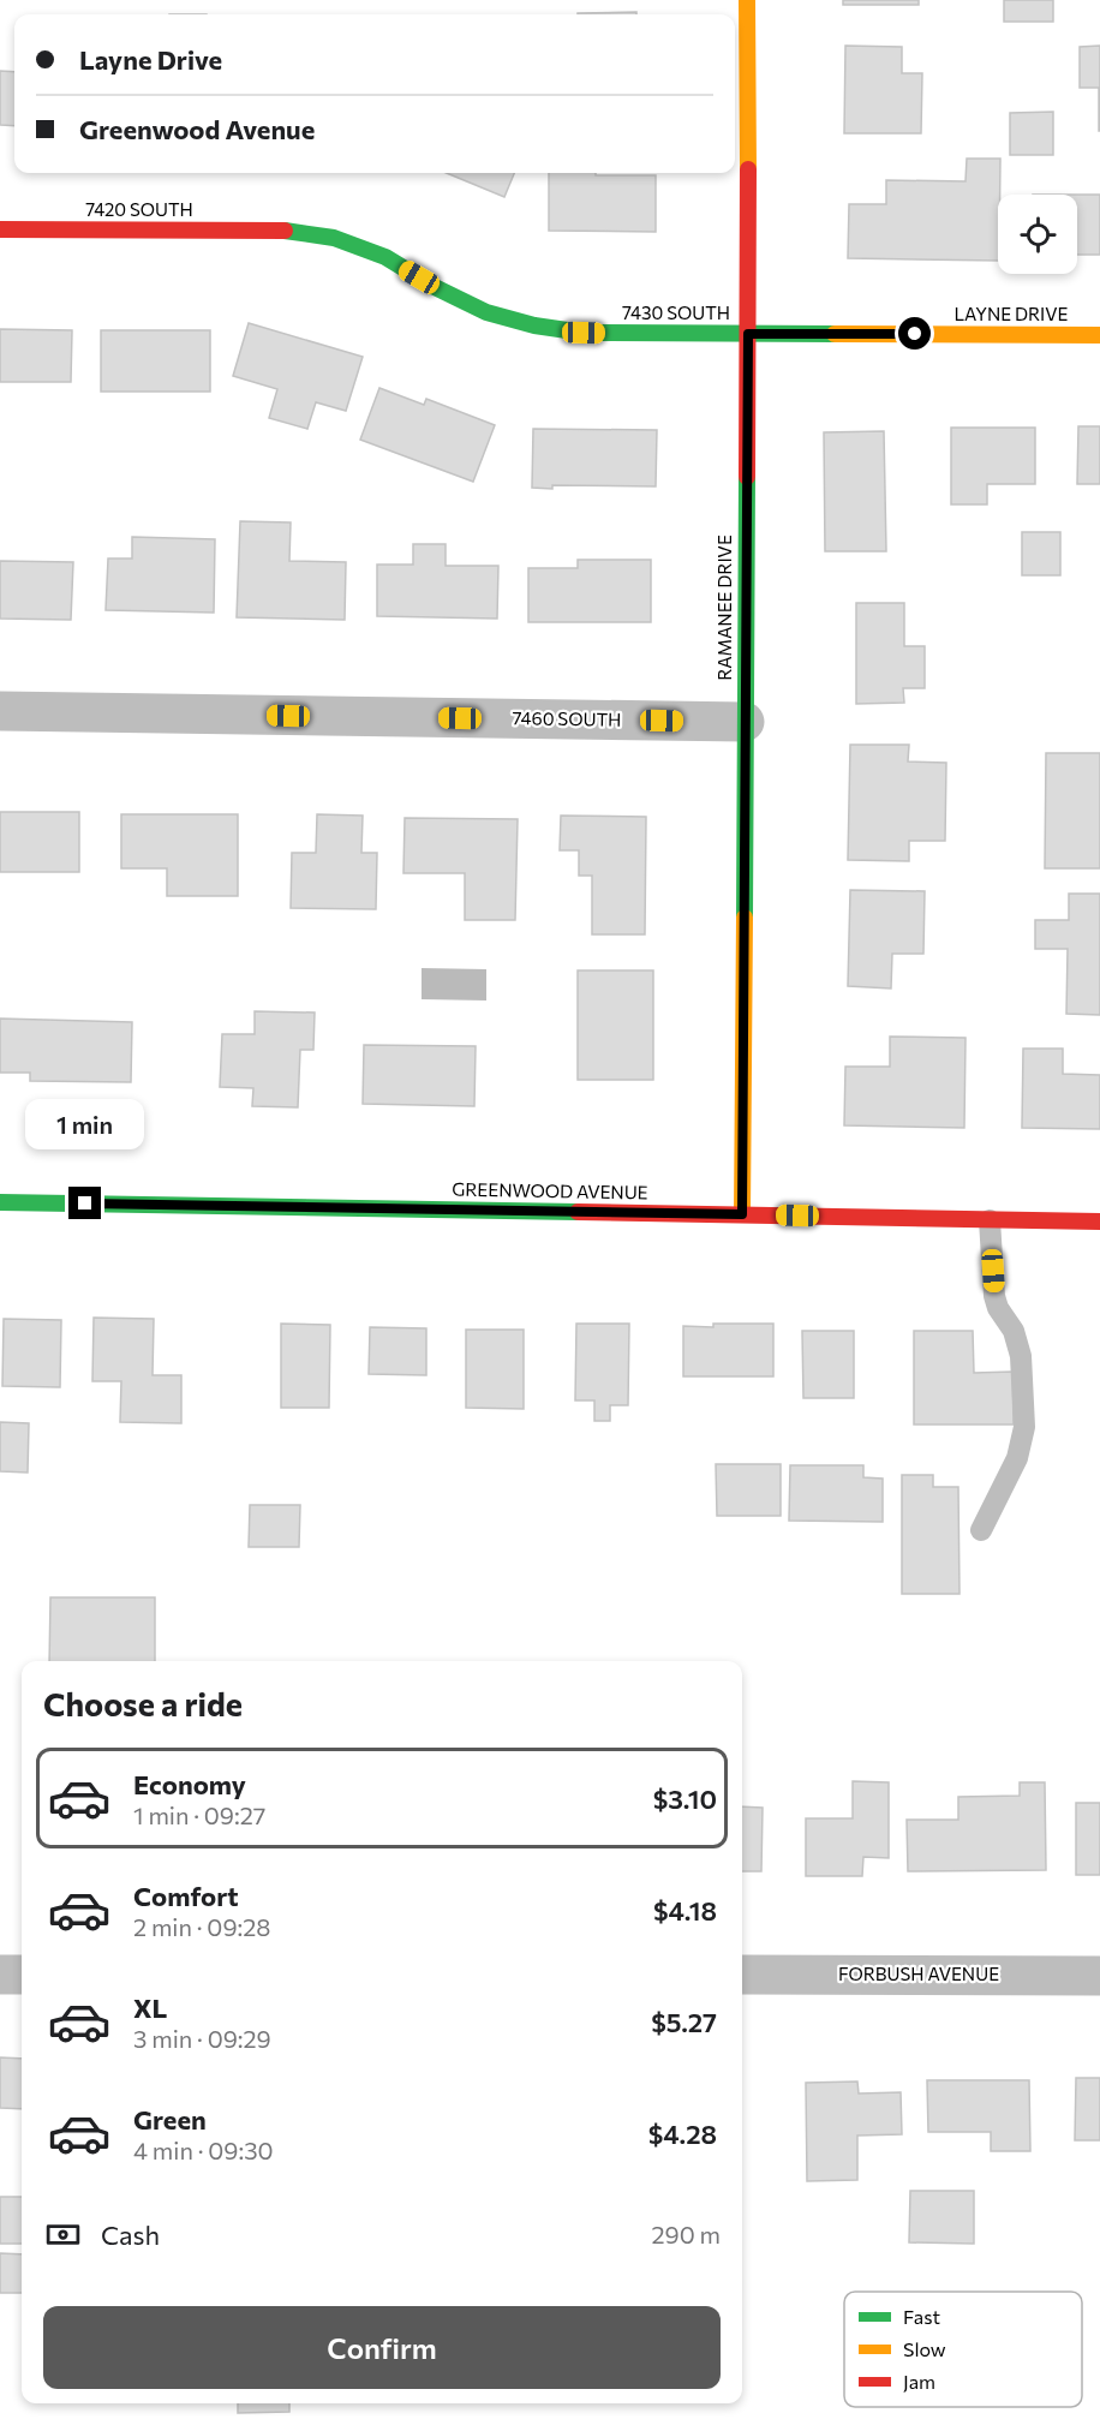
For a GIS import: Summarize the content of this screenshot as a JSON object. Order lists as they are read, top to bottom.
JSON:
{
  "streets": {
    "street": [
      "7420 SOUTH",
      "7430 SOUTH",
      "LAYNE DRIVE",
      "RAMANEE DRIVE",
      "7460 SOUTH",
      "GREENWOOD AVENUE",
      "FORBUSH AVENUE"
    ]
  },
  "crossings": [
    ["7420 SOUTH", "7430 SOUTH"],
    ["7430 SOUTH", "LAYNE DRIVE"],
    ["7430 SOUTH", "RAMANEE DRIVE"],
    ["LAYNE DRIVE", "RAMANEE DRIVE"],
    ["RAMANEE DRIVE", "7460 SOUTH"],
    ["RAMANEE DRIVE", "GREENWOOD AVENUE"]
  ],
  "legend": ["Fast", "Slow", "Jam"],
  "page": {
    "banner": ["Layne Drive", "Greenwood Avenue"],
    "bubble": "1 min",
    "heading": "Choose a ride",
    "list": [
      {
        "name": "Economy",
        "note": "1 min · 09:27",
        "value": "$3.10"
      },
      {
        "name": "Comfort",
        "note": "2 min · 09:28",
        "value": "$4.18"
      },
      {
        "name": "XL",
        "note": "3 min · 09:29",
        "value": "$5.27"
      },
      {
        "name": "Green",
        "note": "4 min · 09:30",
        "value": "$4.28"
      }
    ],
    "pay": ["Cash", "290 m"],
    "buttons": "Confirm"
  }
}
